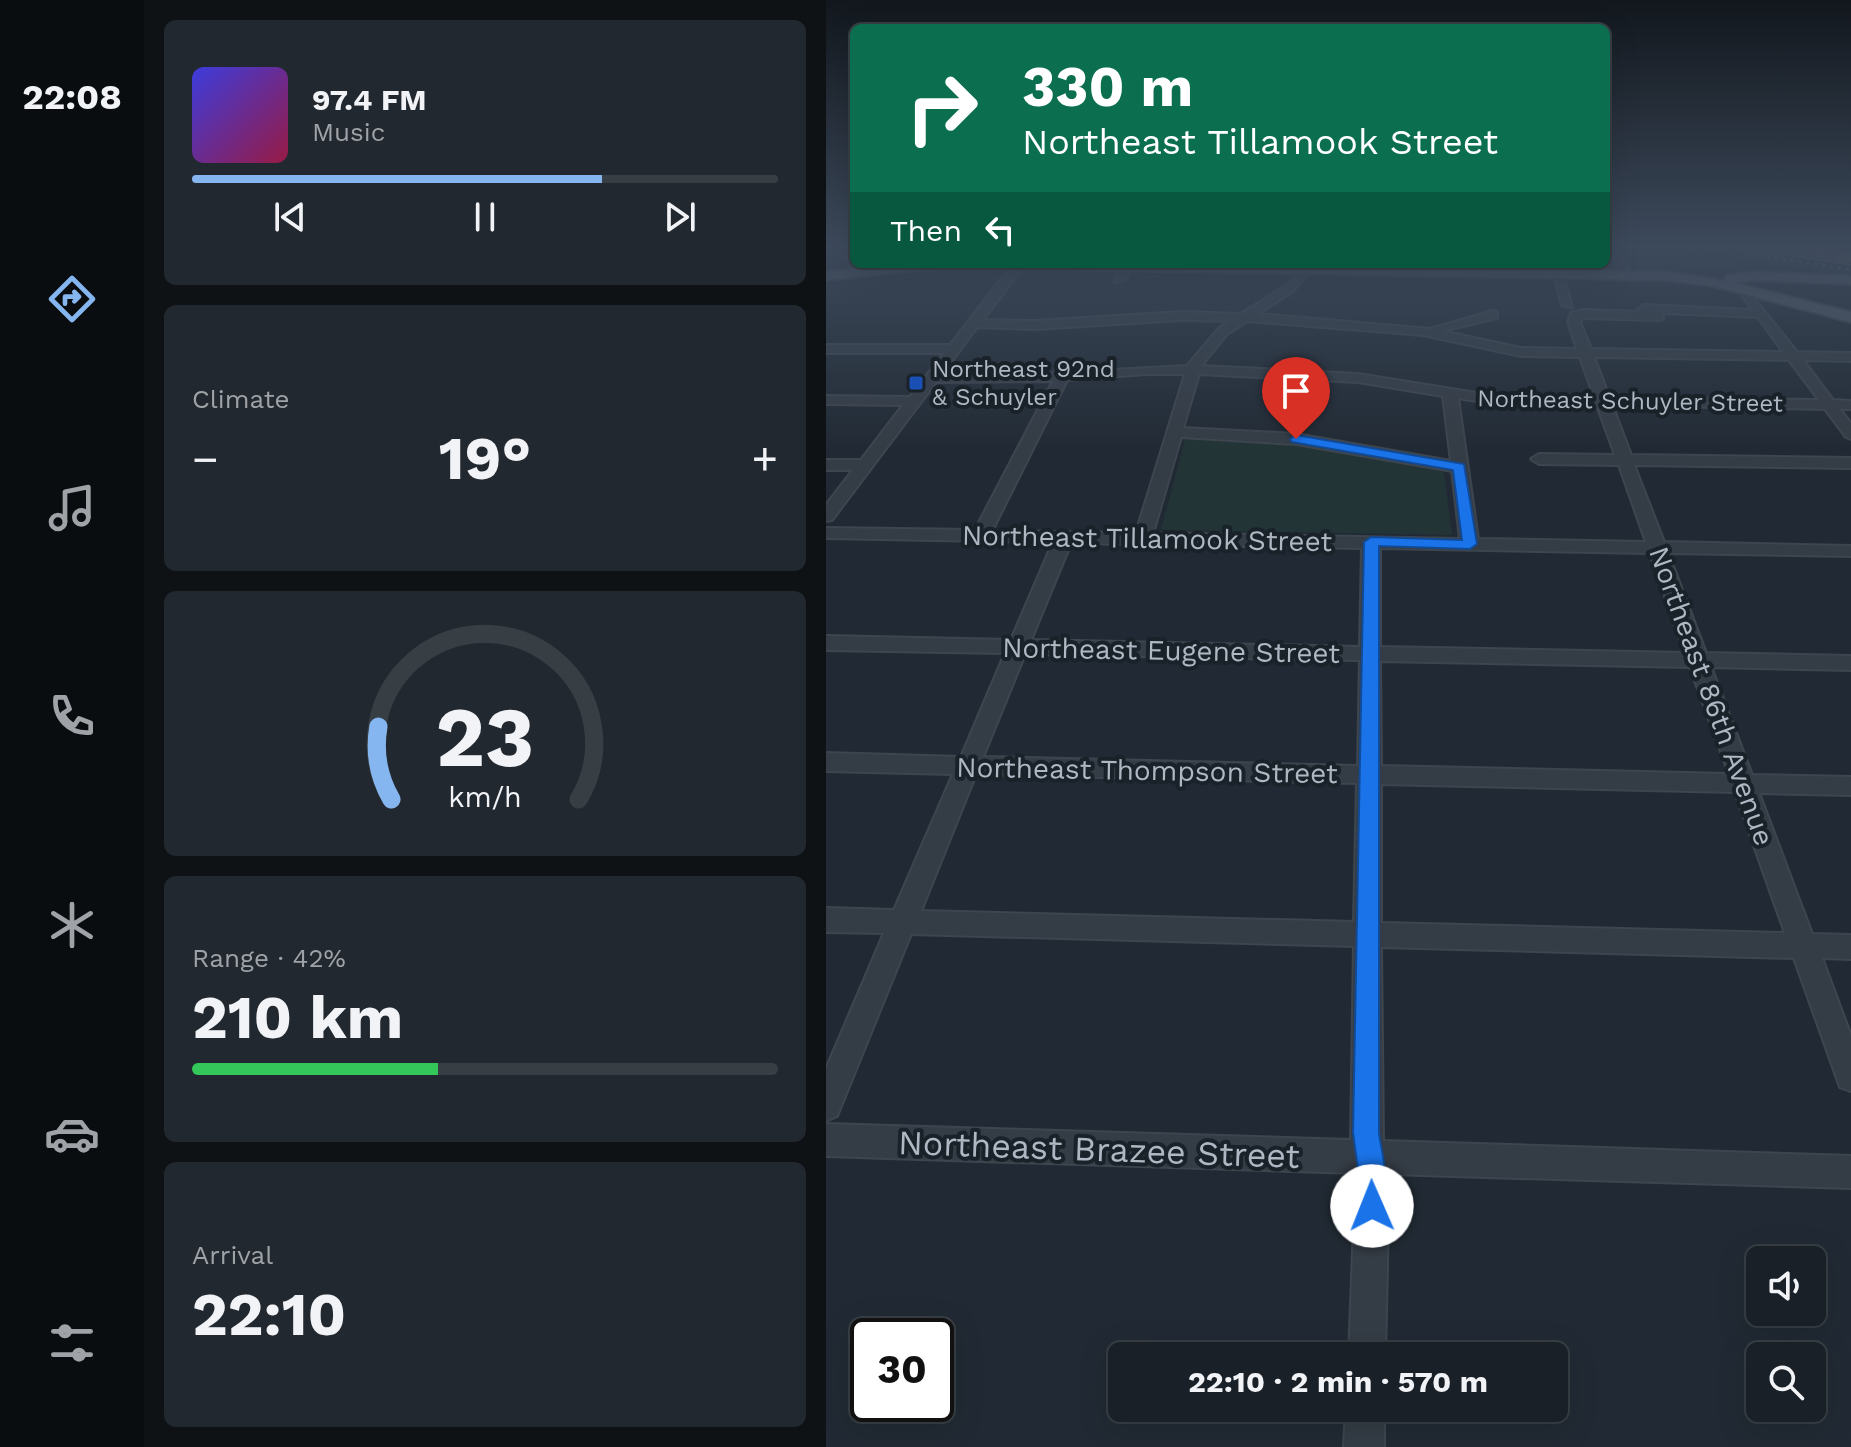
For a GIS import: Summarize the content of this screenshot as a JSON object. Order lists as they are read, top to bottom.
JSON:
{
  "streets": {
    "street": [
      "Northeast Schuyler Street",
      "Northeast Tillamook Street",
      "Northeast Eugene Street",
      "Northeast 86th Avenue",
      "Northeast Thompson Street",
      "Northeast Brazee Street"
    ]
  },
  "crossings": [
    ["Northeast Schuyler Street", "Northeast 86th Avenue"],
    ["Northeast Tillamook Street", "Northeast 86th Avenue"],
    ["Northeast Eugene Street", "Northeast 86th Avenue"],
    ["Northeast 86th Avenue", "Northeast Thompson Street"]
  ],
  "places": {
    "transit": ["Northeast 92nd & Schuyler"]
  },
  "page": {
    "tabs": "22:08",
    "turn": ["330 m", "Northeast Tillamook Street"],
    "song": ["97.4 FM", "Music"],
    "then": "Then",
    "tile": [
      "Climate",
      ["Range · 42%", "210 km"],
      ["Arrival", "22:10"]
    ],
    "heat": ["−", "19°", "+"],
    "limit": "30",
    "trip": "22:10 · 2 min · 570 m",
    "gauge": ["23", "km/h"]
  }
}
